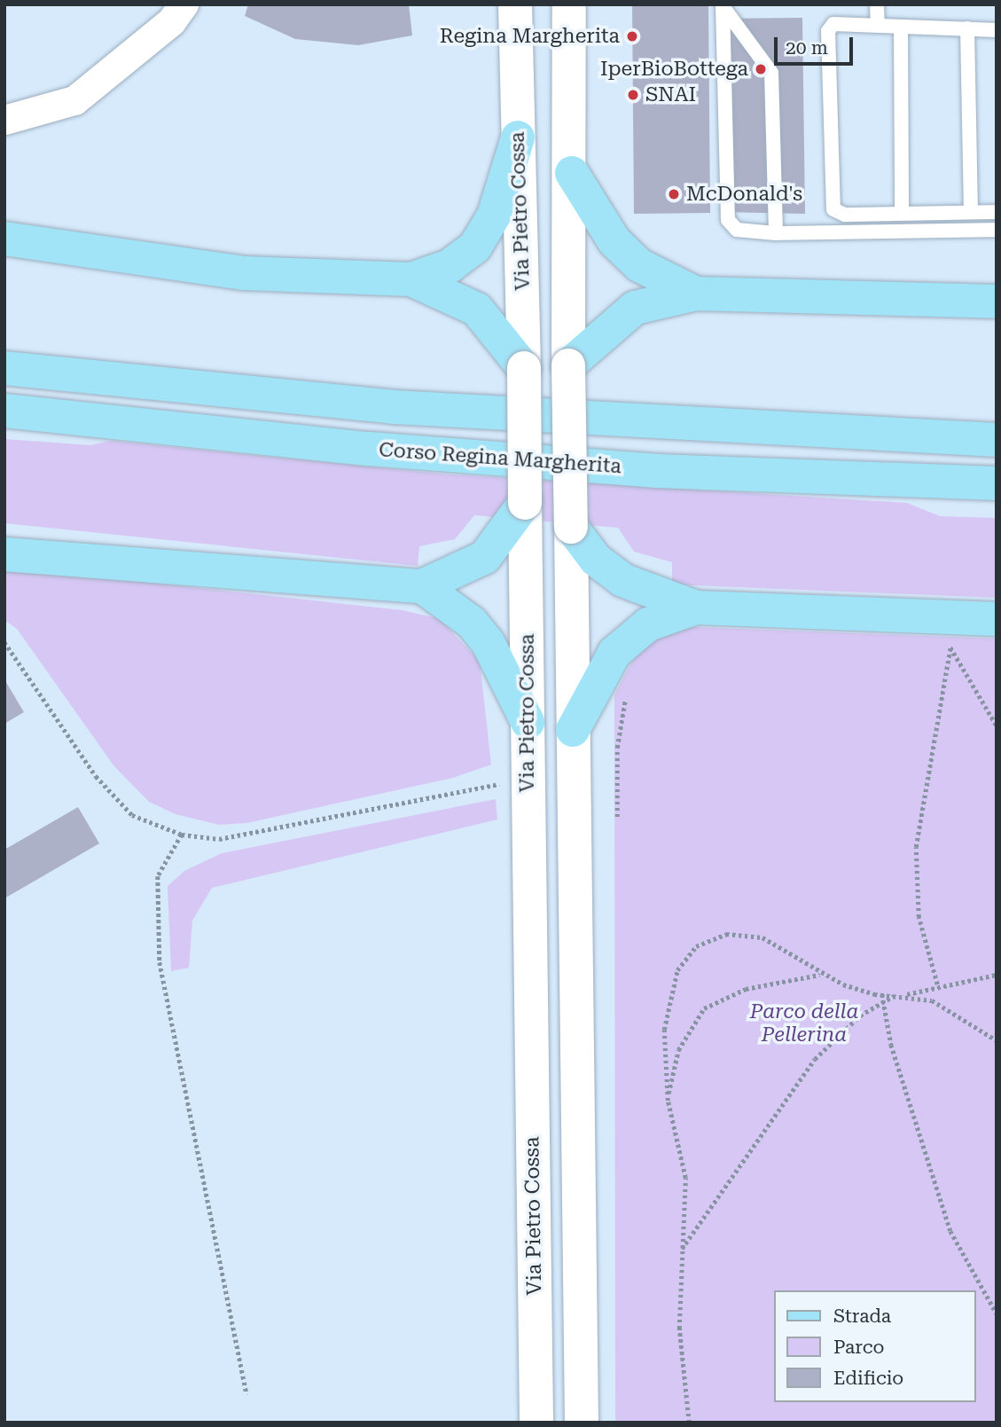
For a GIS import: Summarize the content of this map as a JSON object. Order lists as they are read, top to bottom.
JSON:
{
  "streets": {
    "main road": ["Via Pietro Cossa", "Corso Regina Margherita"]
  },
  "parks": ["Parco della Pellerina"],
  "places": [
    "Regina Margherita",
    "IperBioBottega",
    "SNAI",
    "McDonald's"
  ],
  "legend": ["Strada", "Parco", "Edificio"],
  "scale_bar": "20 m"
}
